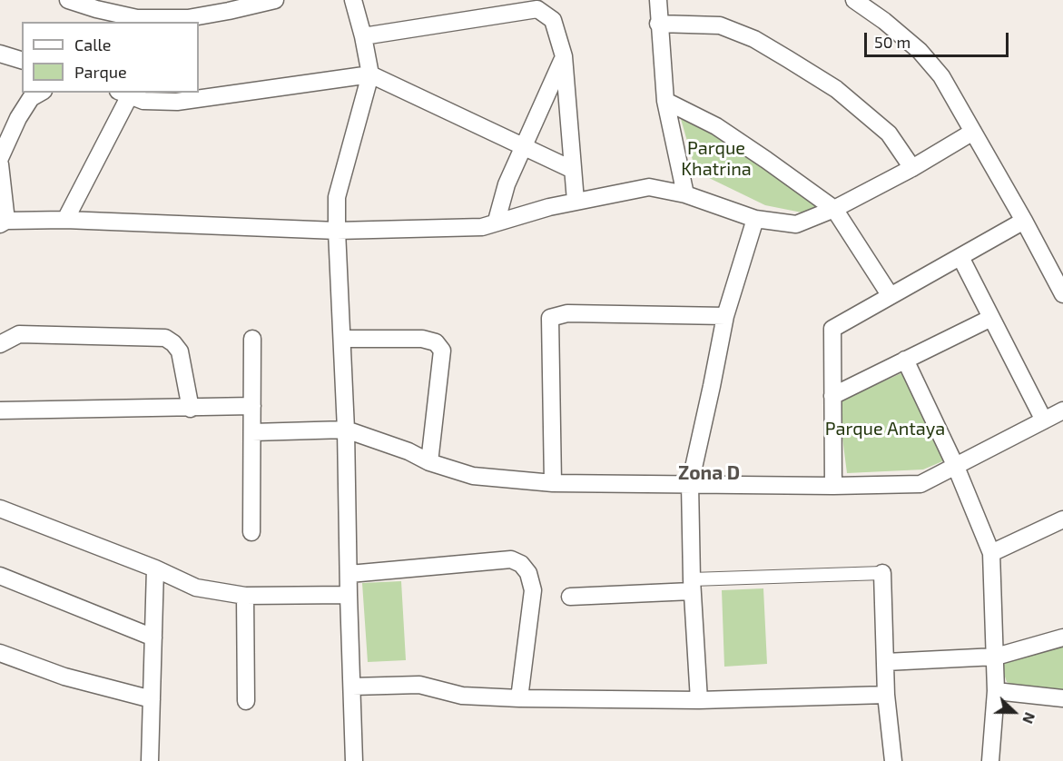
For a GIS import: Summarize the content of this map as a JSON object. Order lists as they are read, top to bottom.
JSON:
{
  "districts": ["Zona D"],
  "parks": ["Parque Khatrina", "Parque Antaya"],
  "legend": ["Calle", "Parque"],
  "scale_bar": "50 m",
  "north": "right"
}
